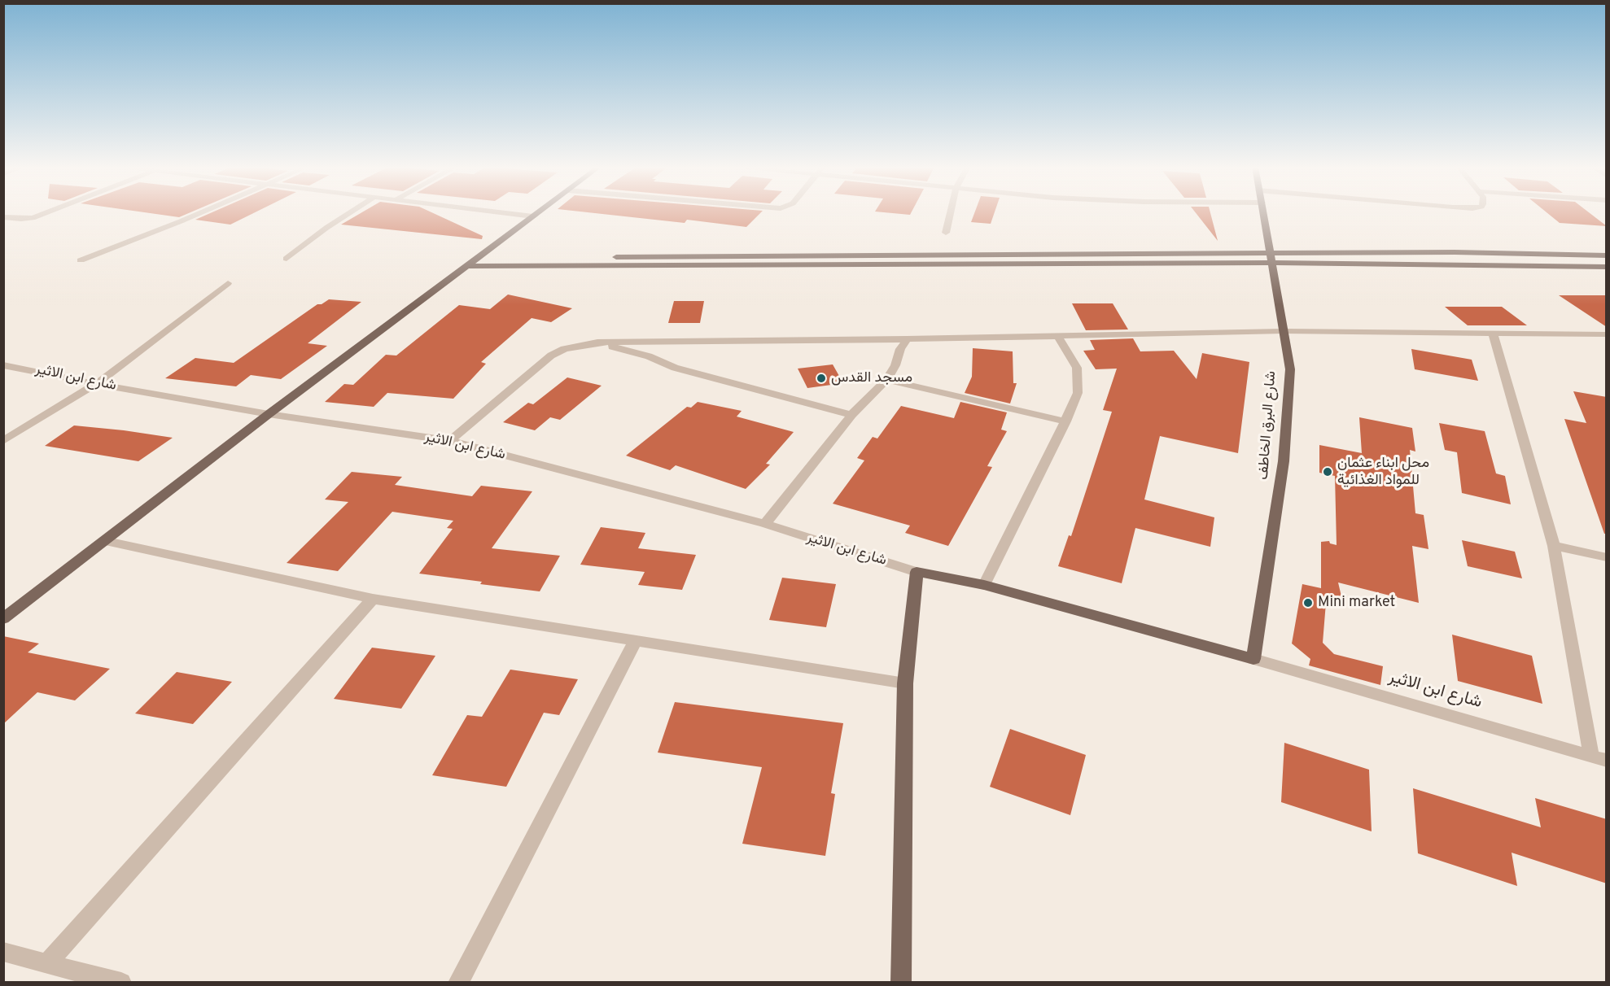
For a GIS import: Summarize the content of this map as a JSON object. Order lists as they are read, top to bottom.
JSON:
{
  "streets": {
    "main road": ["شارع البرق الخاطف"],
    "street": ["شارع ابن الاثير"]
  },
  "crossings": [
    ["شارع ابن الاثير", "شارع البرق الخاطف"]
  ],
  "places": ["مسجد القدس", "محل ابناء عثمان للمواد الغذائية", "Mini market"]
}
